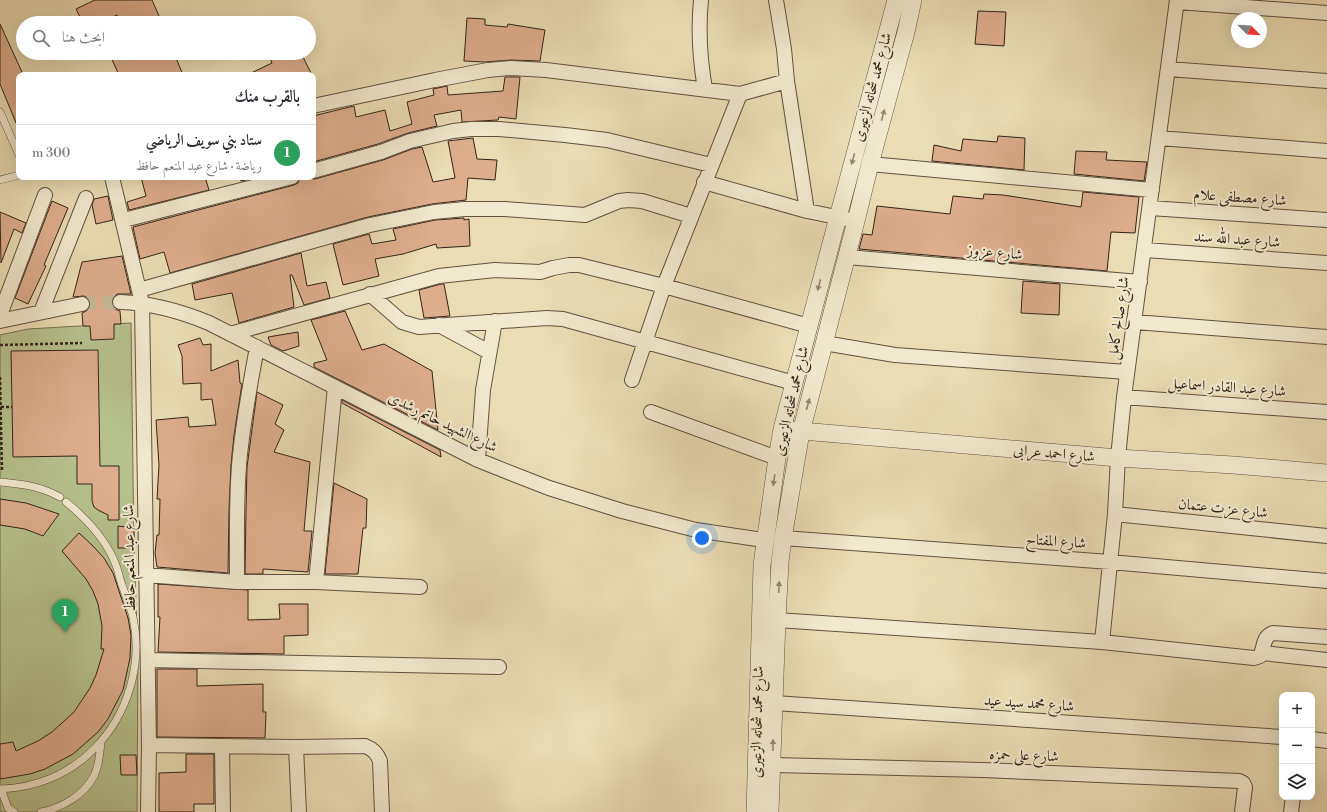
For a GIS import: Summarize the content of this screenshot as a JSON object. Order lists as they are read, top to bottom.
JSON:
{
  "streets": {
    "street": [
      "شارع محمد شحاته الزعيرى",
      "شارع مصطفى علام",
      "شارع عبد الله سند",
      "شارع عزوز",
      "شارع صالح كامل",
      "شارع عبد القادر اسماعيل",
      "شارع الشهيد حاتم رشدى",
      "شارع احمد عرابى",
      "شارع عزت عتمان",
      "شارع المفتاح",
      "شارع عبد المنعم حافظ",
      "شارع محمد سيد عيد",
      "شارع على حمزه"
    ]
  },
  "crossings": [
    ["شارع محمد شحاته الزعيرى", "شارع عزوز"],
    ["شارع محمد شحاته الزعيرى", "شارع الشهيد حاتم رشدى"],
    ["شارع محمد شحاته الزعيرى", "شارع احمد عرابى"],
    ["شارع محمد شحاته الزعيرى", "شارع المفتاح"],
    ["شارع محمد شحاته الزعيرى", "شارع محمد سيد عيد"],
    ["شارع محمد شحاته الزعيرى", "شارع على حمزه"],
    ["شارع مصطفى علام", "شارع صالح كامل"],
    ["شارع عبد الله سند", "شارع صالح كامل"],
    ["شارع عزوز", "شارع صالح كامل"],
    ["شارع صالح كامل", "شارع عبد القادر اسماعيل"],
    ["شارع صالح كامل", "شارع احمد عرابى"],
    ["شارع صالح كامل", "شارع عزت عتمان"],
    ["شارع صالح كامل", "شارع المفتاح"],
    ["شارع الشهيد حاتم رشدى", "شارع عبد المنعم حافظ"]
  ],
  "north": "bottom right",
  "page": {
    "search": "ابحث هنا",
    "heading": "بالقرب منك",
    "list": [
      {
        "mark": "1",
        "name": "ستاد بني سويف الرياضي",
        "note": "رياضة · شارع عبد المنعم حافظ",
        "value": "300 m"
      }
    ],
    "pins": "1",
    "map_buttons": ["+", "−"]
  }
}
